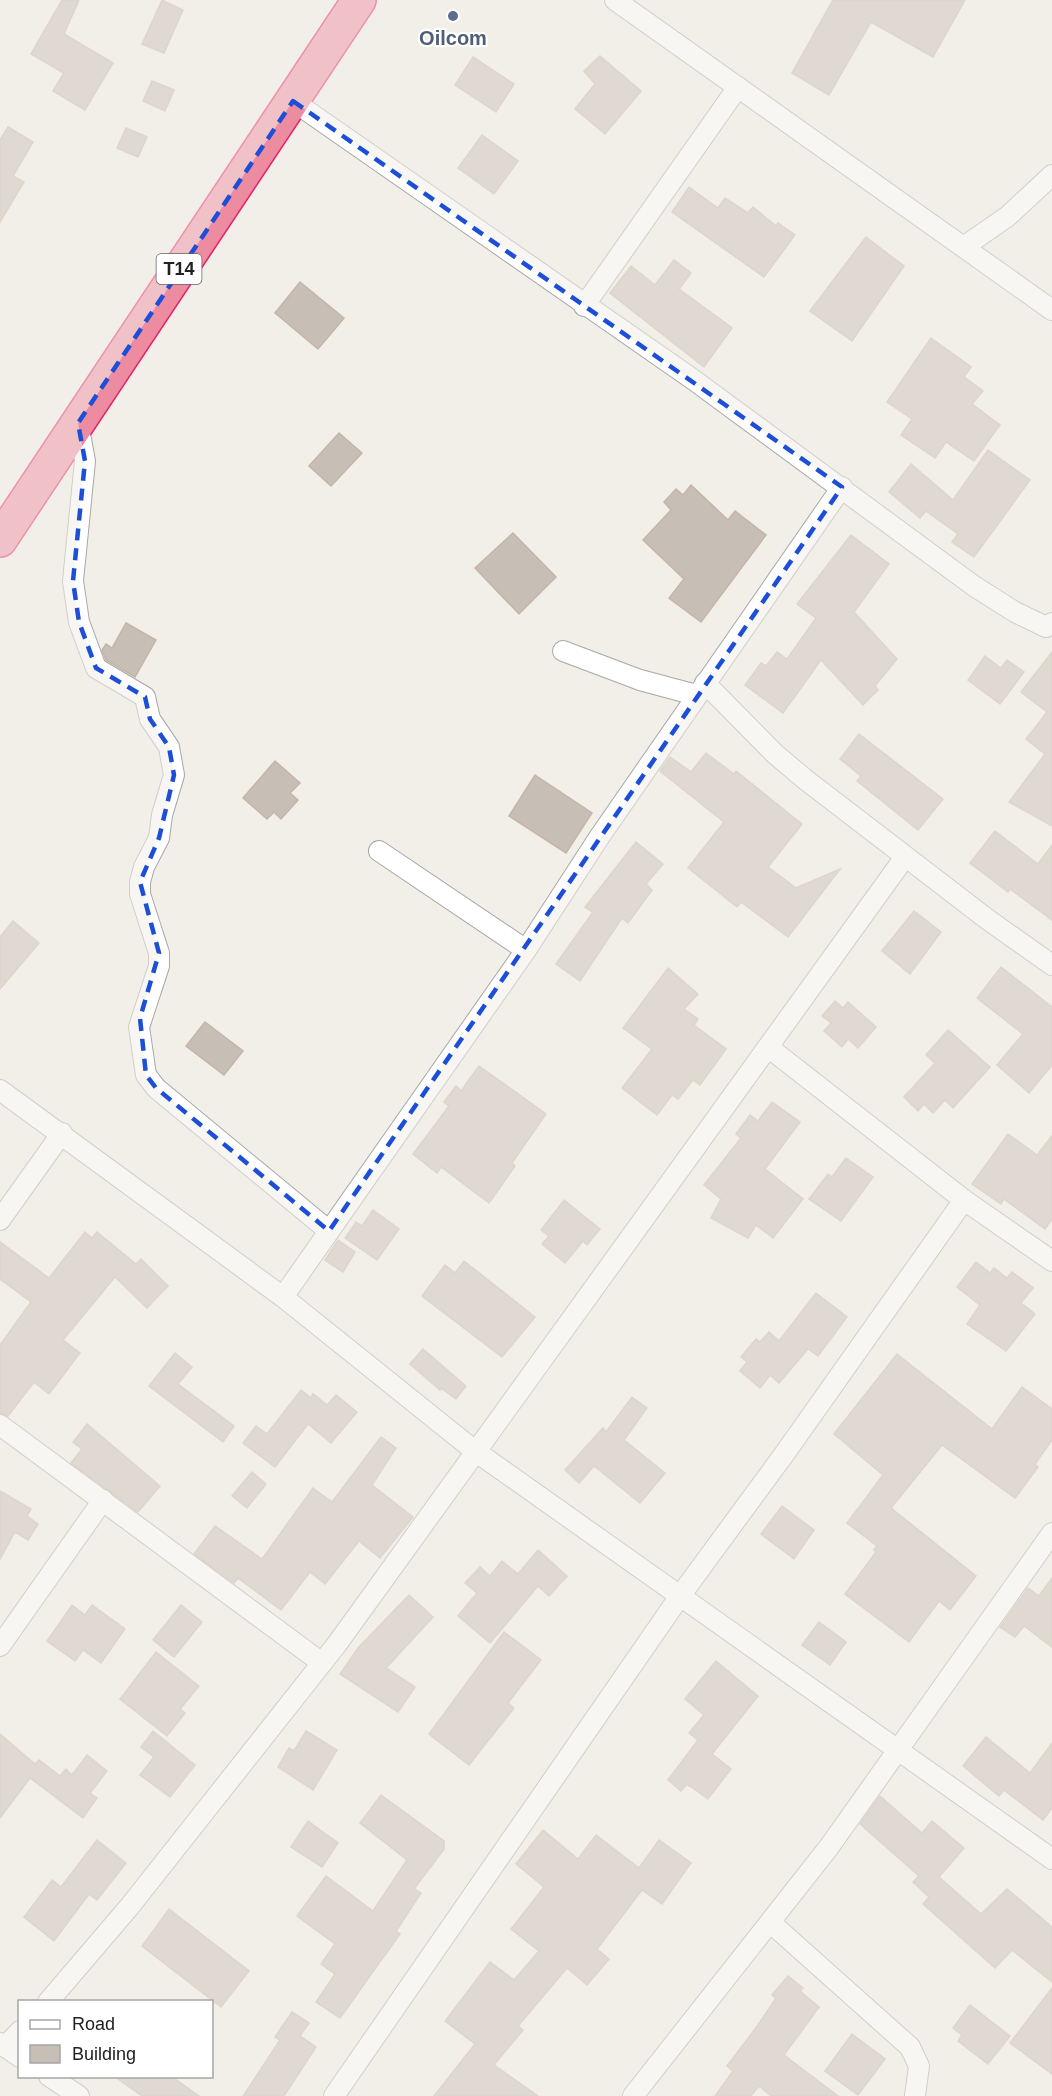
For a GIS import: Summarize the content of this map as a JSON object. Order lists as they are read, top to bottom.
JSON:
{
  "streets": {
    "highway": ["T14"]
  },
  "places": ["Oilcom"],
  "legend": ["Road", "Building"]
}
